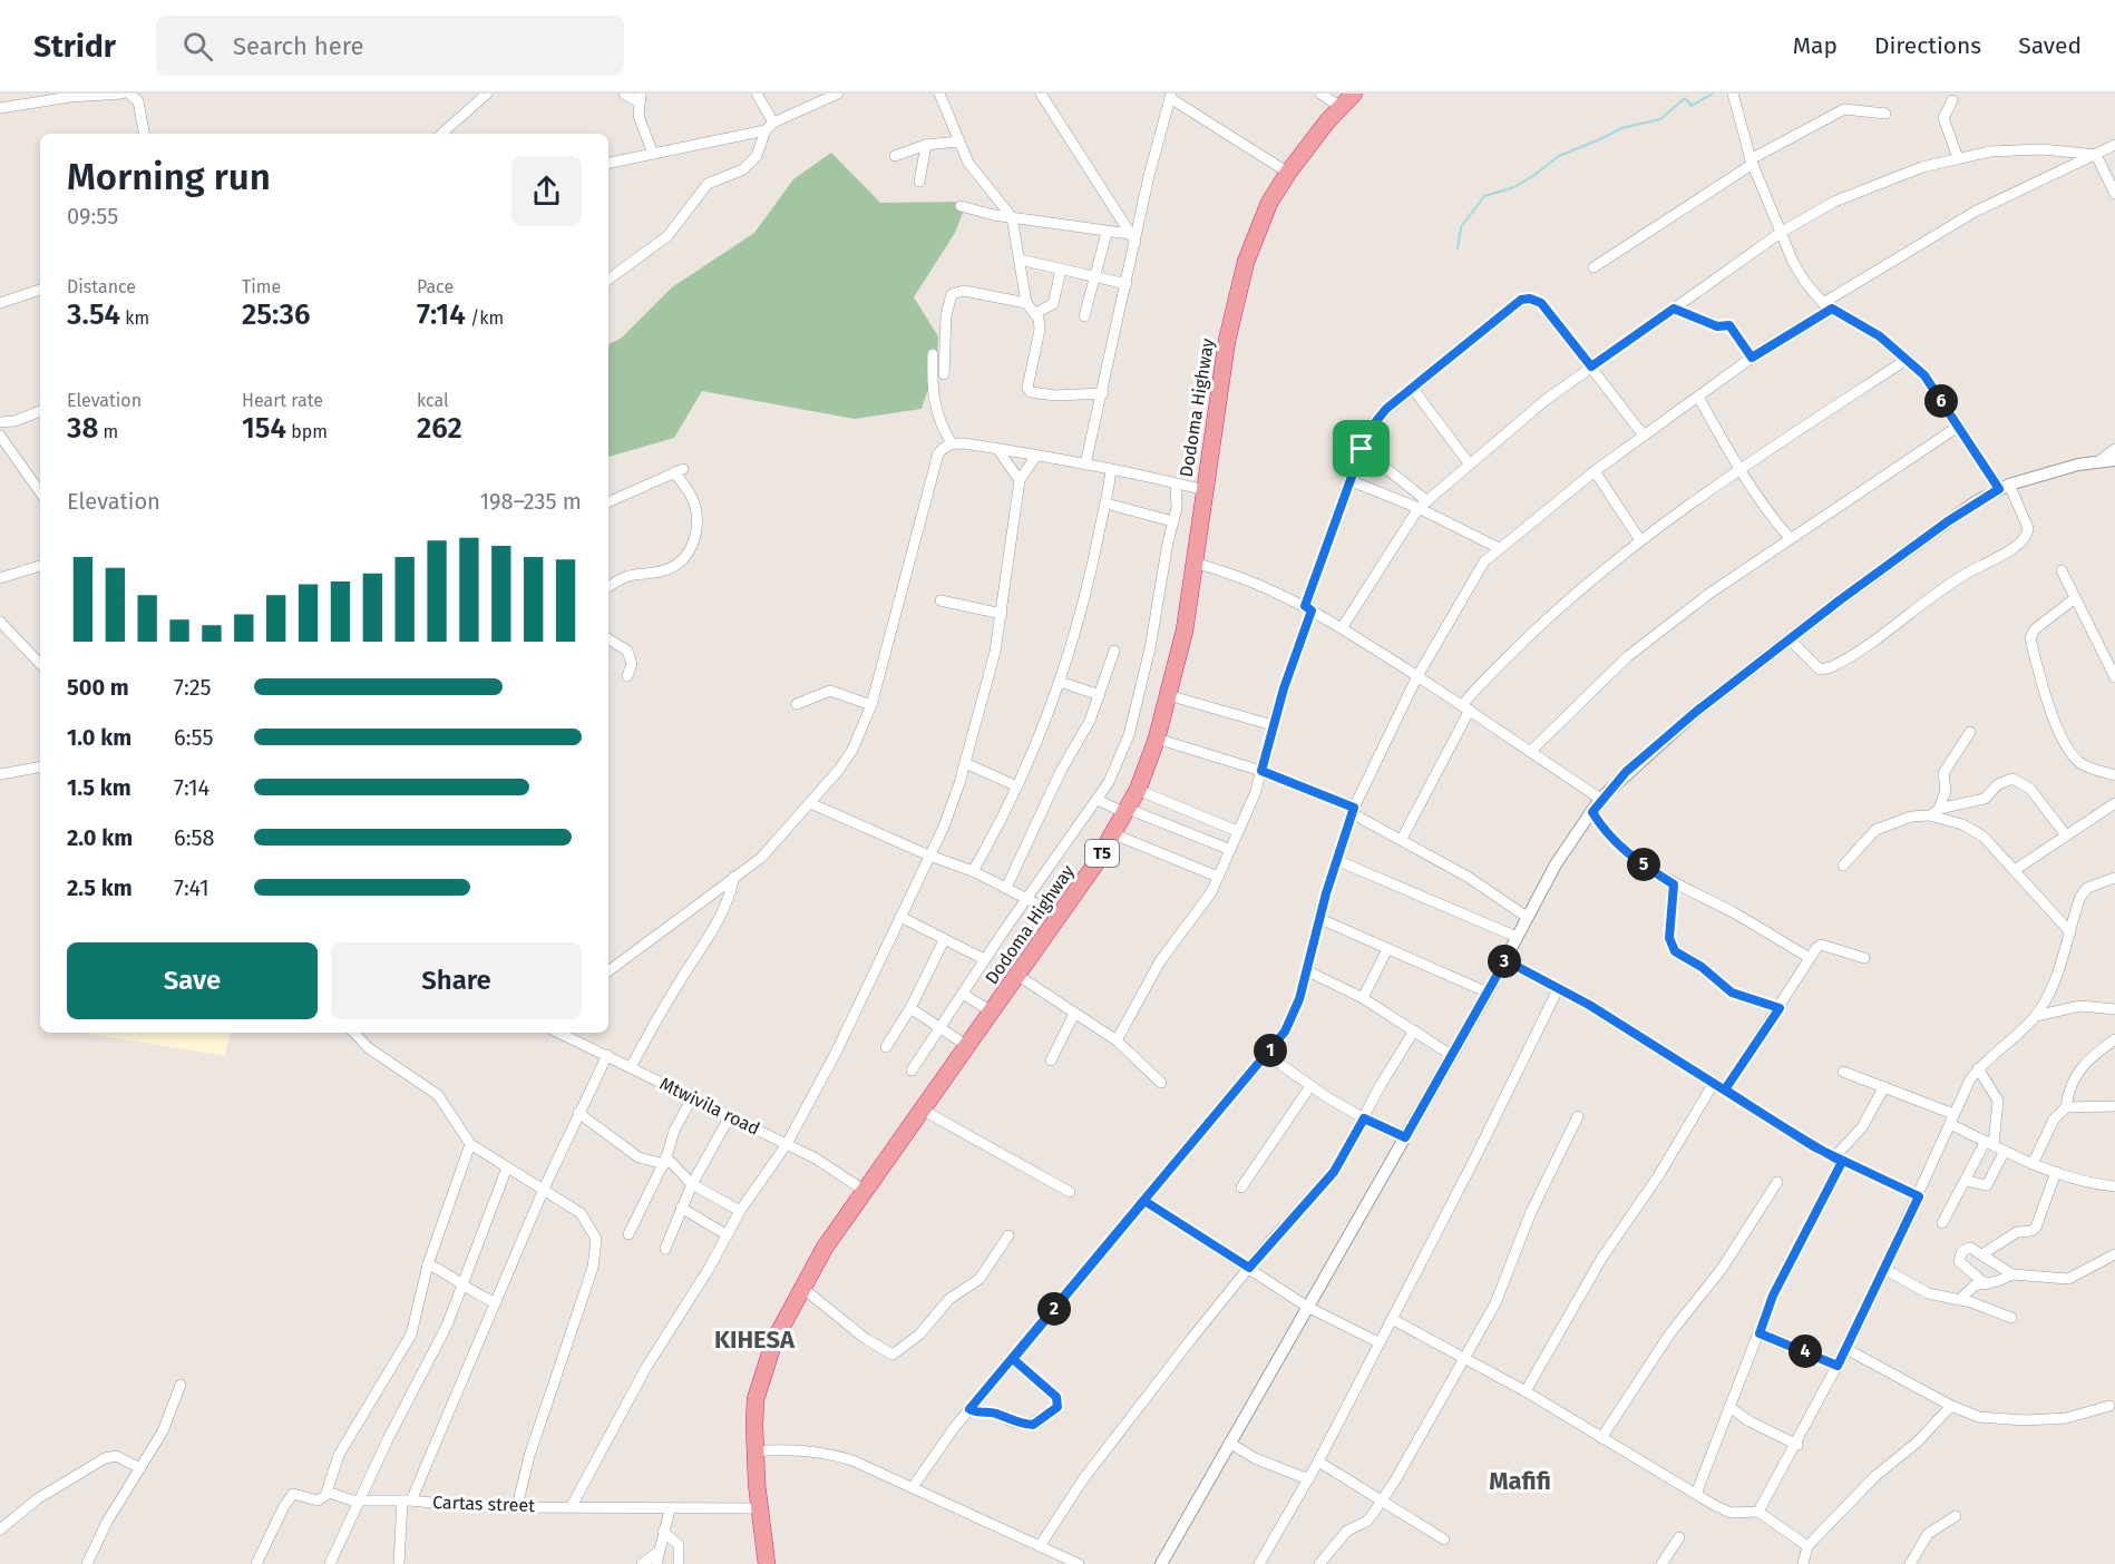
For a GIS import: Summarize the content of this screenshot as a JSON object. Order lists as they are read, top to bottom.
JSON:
{
  "streets": {
    "highway": ["Dodoma Highway", "T5"],
    "street": ["Mtwivila road", "Cartas street"]
  },
  "crossings": [
    ["Dodoma Highway", "Mtwivila road"],
    ["Dodoma Highway", "Cartas street"]
  ],
  "districts": ["KIHESA", "Mafifi"],
  "page": {
    "header": "Stridr",
    "search": "Search here",
    "nav": ["Map", "Directions", "Saved"],
    "heading": ["Morning run", "09:55"],
    "stats": [
      ["Distance", "3.54 km"],
      ["Time", "25:36"],
      ["Pace", "7:14 /km"],
      ["Elevation", "38 m"],
      ["Heart rate", "154 bpm"],
      ["kcal", "262"]
    ],
    "pins": [
      "6",
      "5",
      "3",
      "1",
      "2",
      "4"
    ],
    "chart": ["Elevation", "198–235 m"],
    "list": [
      {
        "name": "500 m",
        "note": "7:25"
      },
      {
        "name": "1.0 km",
        "note": "6:55"
      },
      {
        "name": "1.5 km",
        "note": "7:14"
      },
      {
        "name": "2.0 km",
        "note": "6:58"
      },
      {
        "name": "2.5 km",
        "note": "7:41"
      }
    ],
    "buttons": ["Save", "Share"]
  }
}
